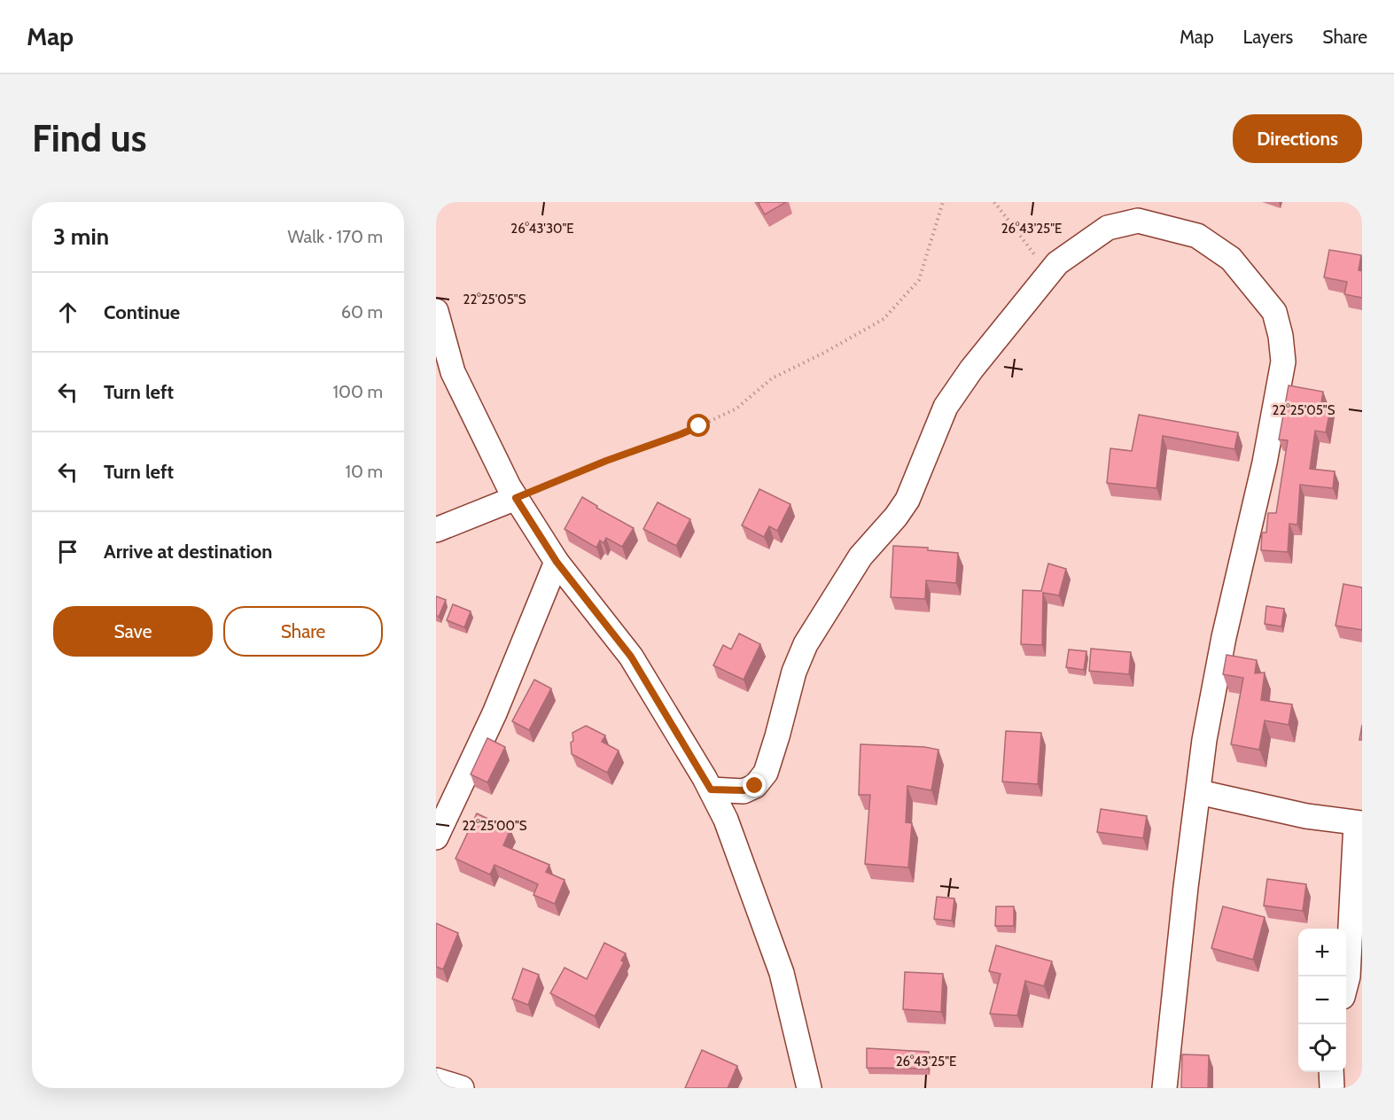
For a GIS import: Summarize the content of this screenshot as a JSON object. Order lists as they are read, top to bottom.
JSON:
{
  "page": {
    "header": "Map",
    "nav": ["Map", "Layers", "Share"],
    "buttons": [
      "Directions",
      ["Save", "Share"]
    ],
    "title": "Find us",
    "heading": ["3 min", "Walk · 170 m"],
    "list": [
      ["Continue", "60 m"],
      ["Turn left", "100 m"],
      ["Turn left", "10 m"],
      "Arrive at destination"
    ],
    "map_buttons": ["+", "−"]
  },
  "coordinates": [
    "26°43'30\"E",
    "26°43'25\"E",
    "22°25'05\"S",
    "22°25'00\"S"
  ]
}
